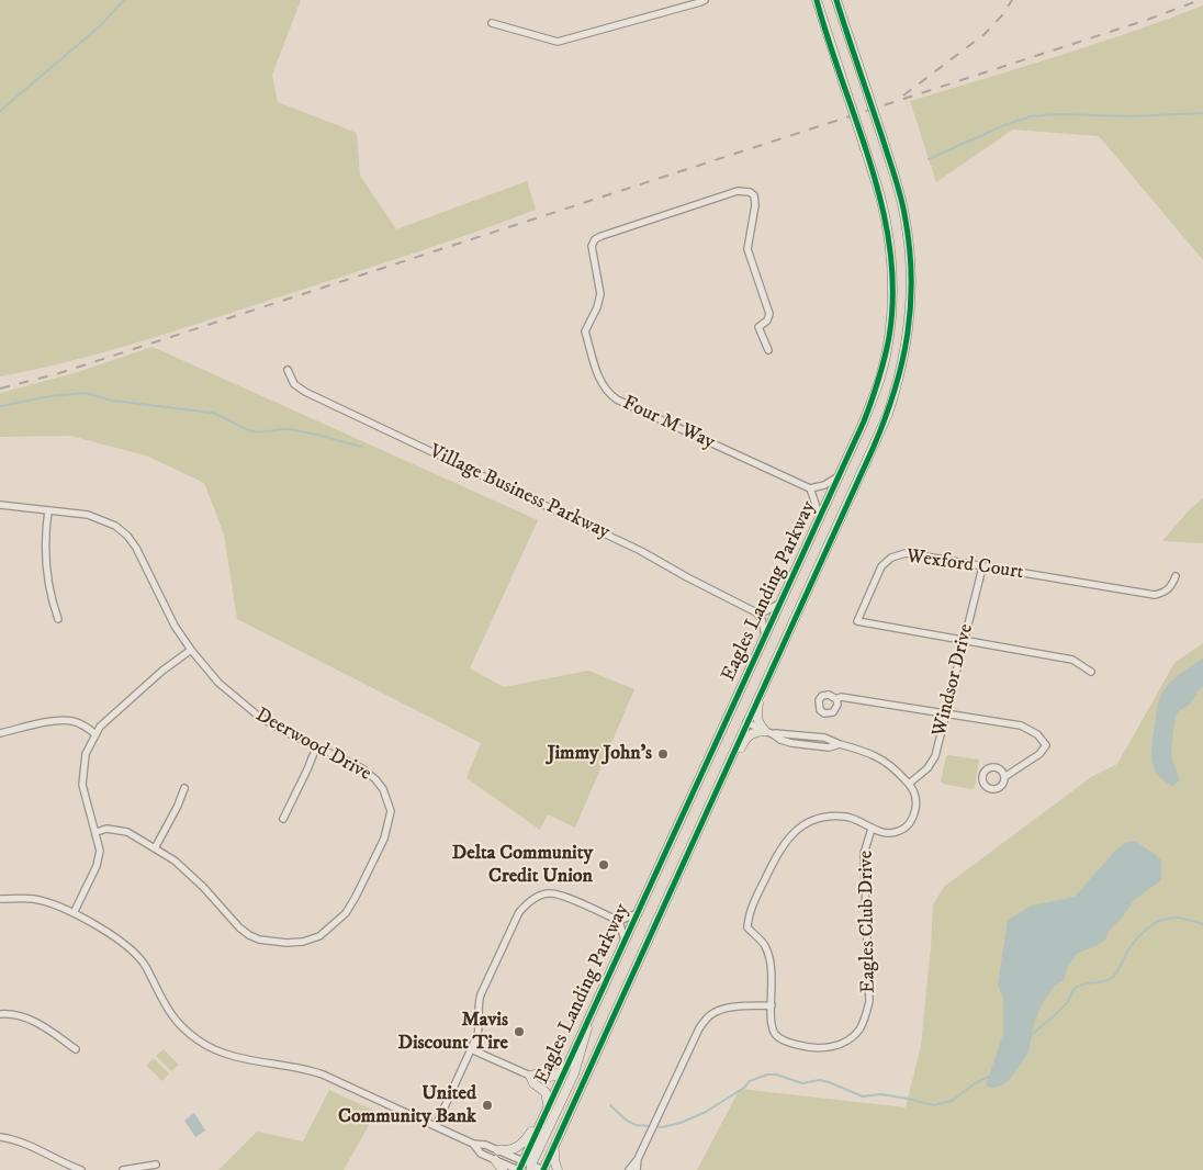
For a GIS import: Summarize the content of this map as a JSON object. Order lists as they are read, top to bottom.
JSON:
{
  "streets": {
    "main road": ["Eagles Landing Parkway"],
    "street": [
      "Four M Way",
      "Village Business Parkway",
      "Wexford Court",
      "Windsor Drive",
      "Deerwood Drive",
      "Eagles Club Drive"
    ]
  },
  "crossings": [
    ["Wexford Court", "Windsor Drive"]
  ],
  "places": [
    "Jimmy John's",
    "Delta Community Credit Union",
    "Mavis Discount Tire",
    "United Community Bank"
  ]
}
